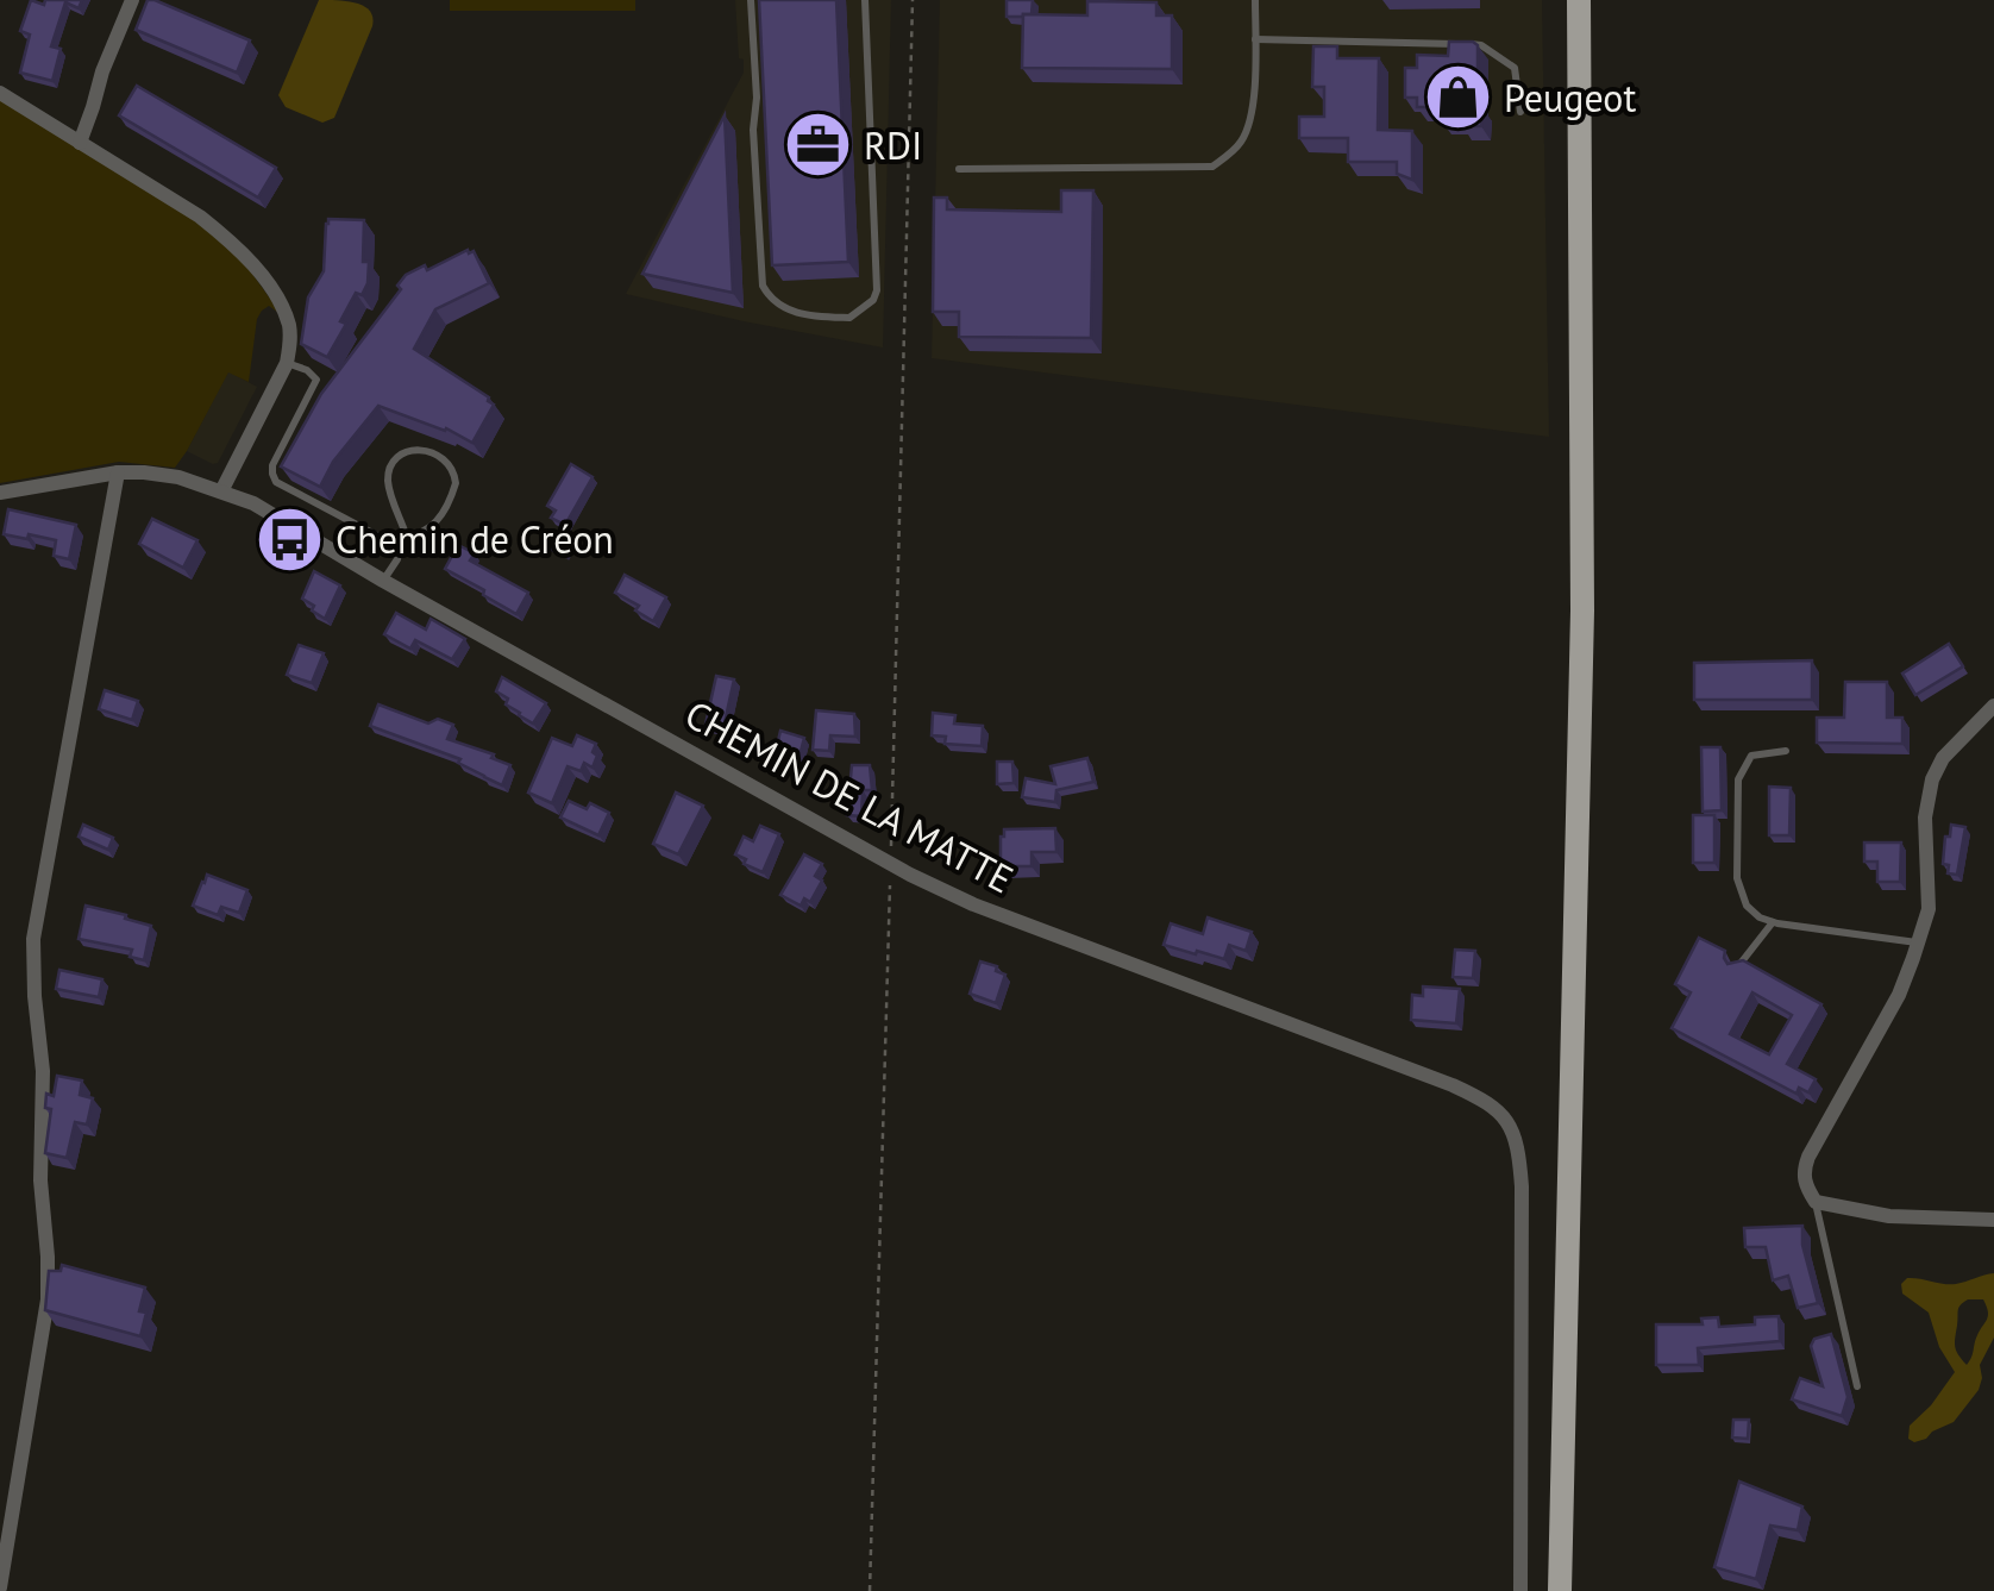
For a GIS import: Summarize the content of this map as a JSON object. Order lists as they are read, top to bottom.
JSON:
{
  "streets": {
    "street": ["CHEMIN DE LA MATTE"]
  },
  "places": {
    "shop": ["Peugeot"],
    "office": ["RDI"],
    "bus stop": ["Chemin de Créon"]
  }
}
